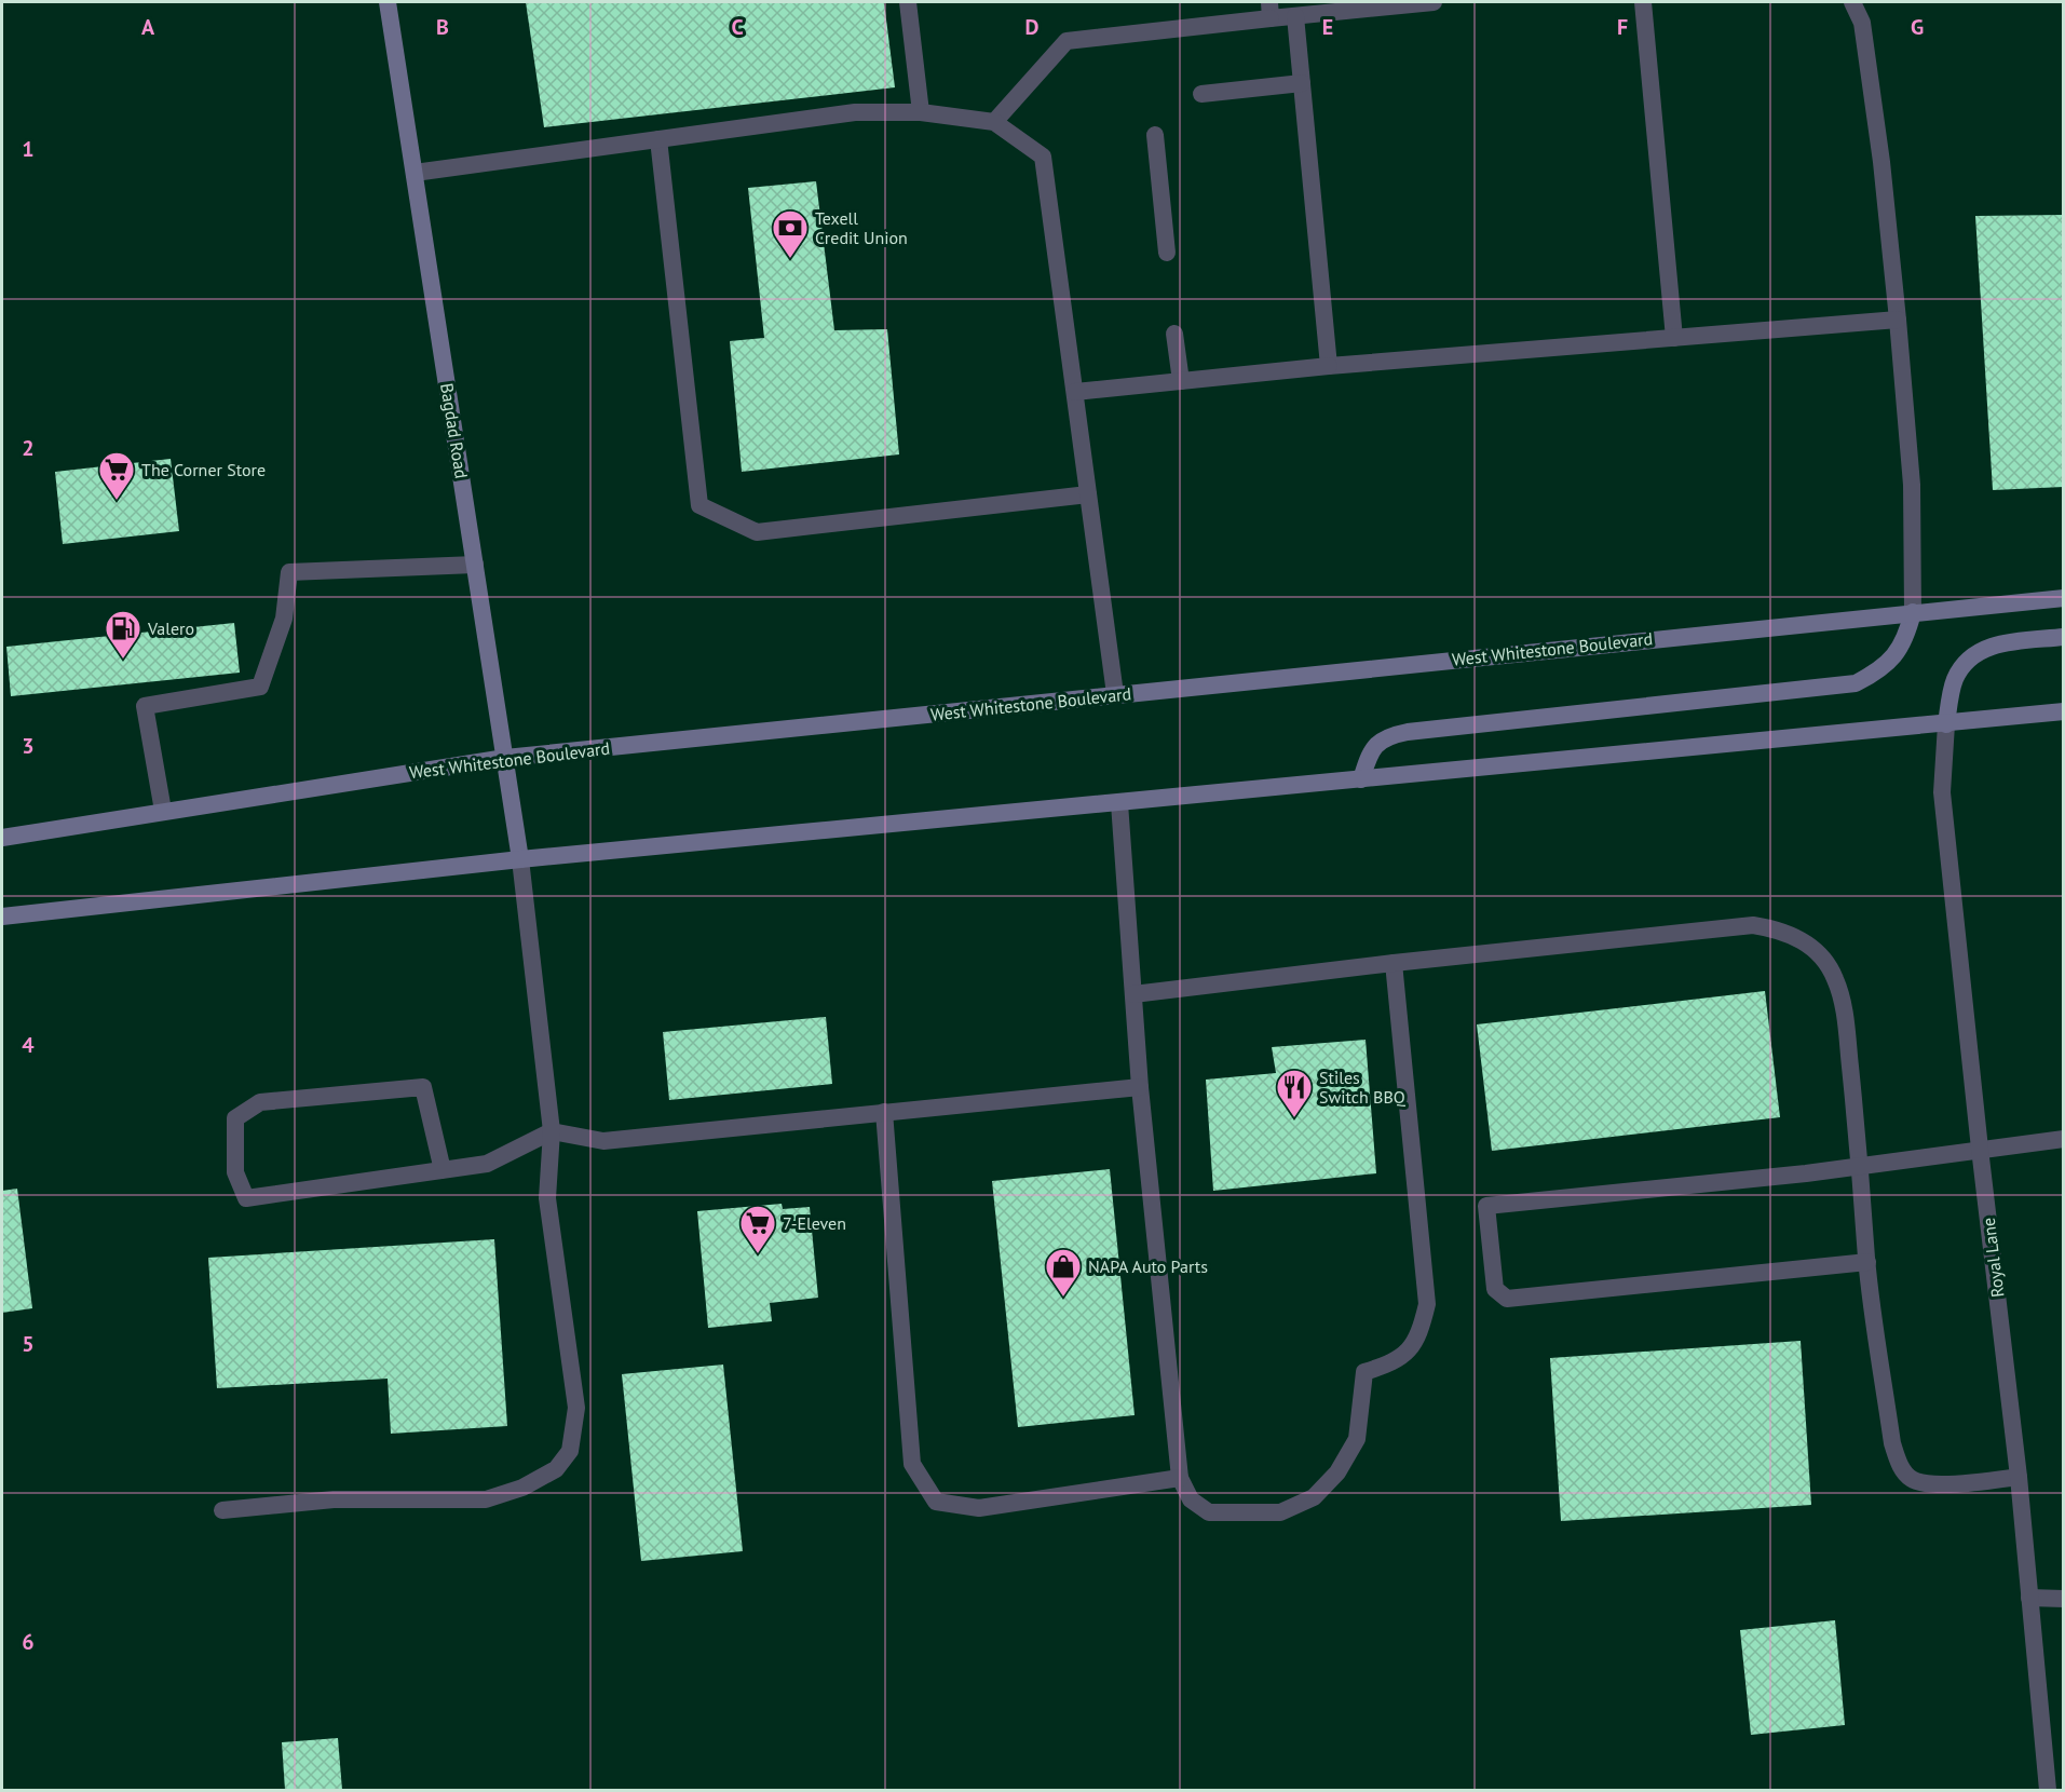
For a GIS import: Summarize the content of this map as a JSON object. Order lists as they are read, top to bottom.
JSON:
{
  "streets": {
    "main road": ["Bagdad Road", "West Whitestone Boulevard"],
    "street": ["Royal Lane"]
  },
  "crossings": [
    ["Bagdad Road", "West Whitestone Boulevard"]
  ],
  "places": {
    "bank": ["Texell Credit Union"],
    "supermarket": ["The Corner Store", "7-Eleven"],
    "fuel station": ["Valero"],
    "restaurant": ["Stiles Switch BBQ"],
    "shop": ["NAPA Auto Parts"]
  },
  "grid": {
    "columns": [
      "A",
      "B",
      "C",
      "D",
      "E",
      "F",
      "G"
    ],
    "rows": [
      "1",
      "2",
      "3",
      "4",
      "5",
      "6"
    ]
  }
}
